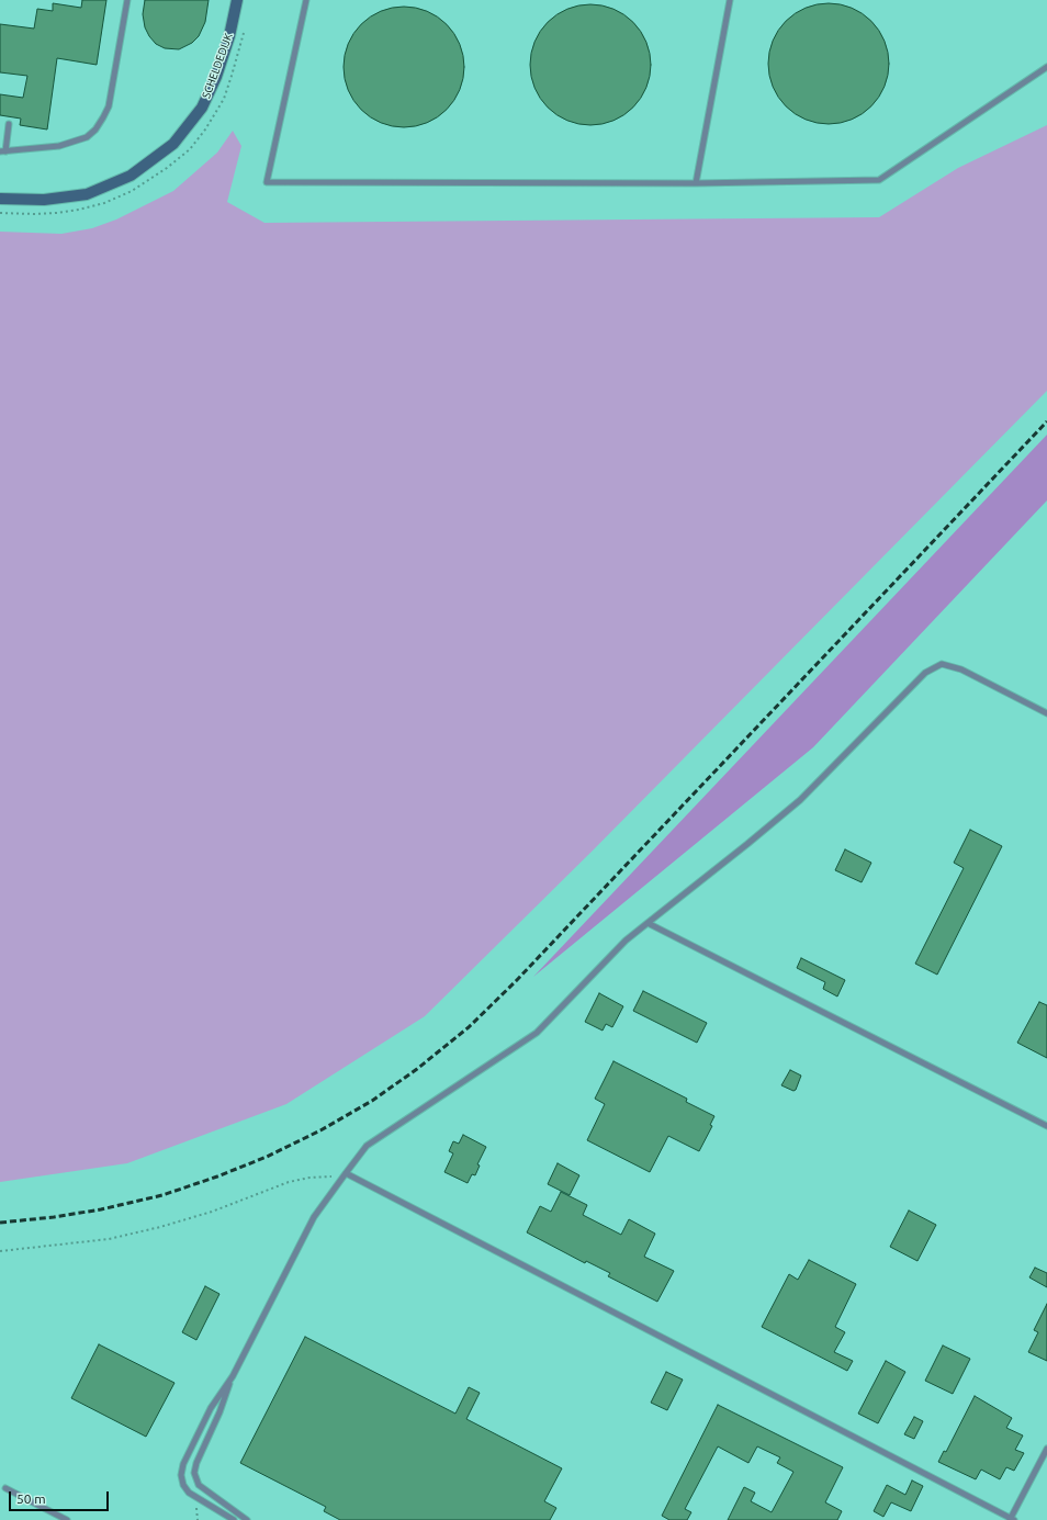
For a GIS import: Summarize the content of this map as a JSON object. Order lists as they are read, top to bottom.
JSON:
{
  "streets": {
    "street": ["SCHELDEDIJK"]
  },
  "scale_bar": "50 m"
}
